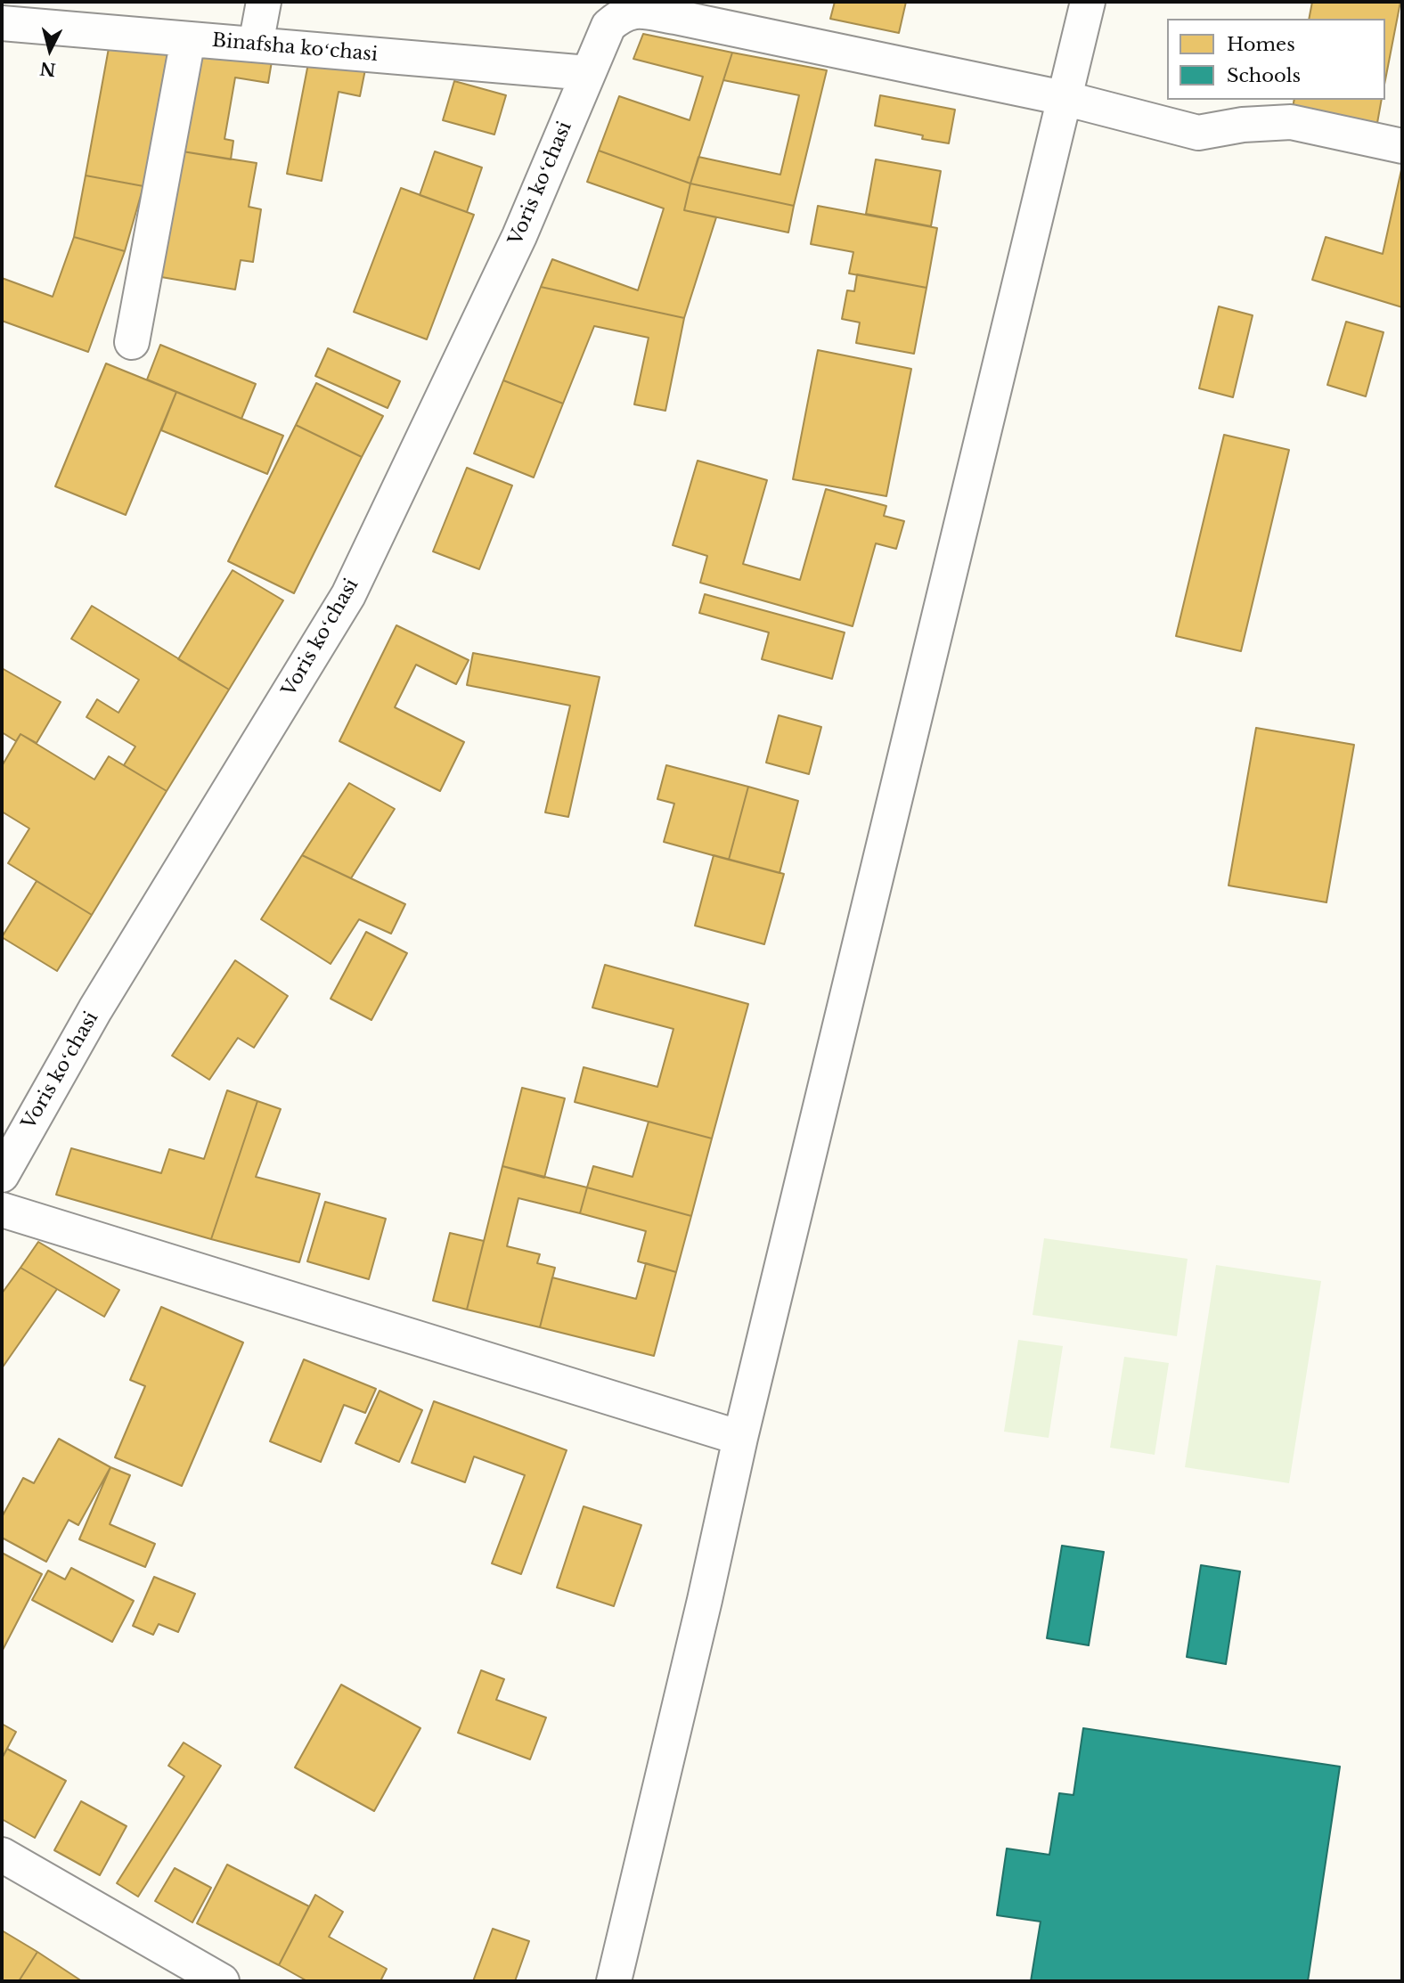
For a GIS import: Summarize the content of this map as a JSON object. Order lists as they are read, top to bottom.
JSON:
{
  "streets": {
    "street": ["Binafsha koʻchasi", "Voris koʻchasi"]
  },
  "crossings": [
    ["Binafsha koʻchasi", "Voris koʻchasi"]
  ],
  "legend": ["Homes", "Schools"],
  "north": "bottom"
}
